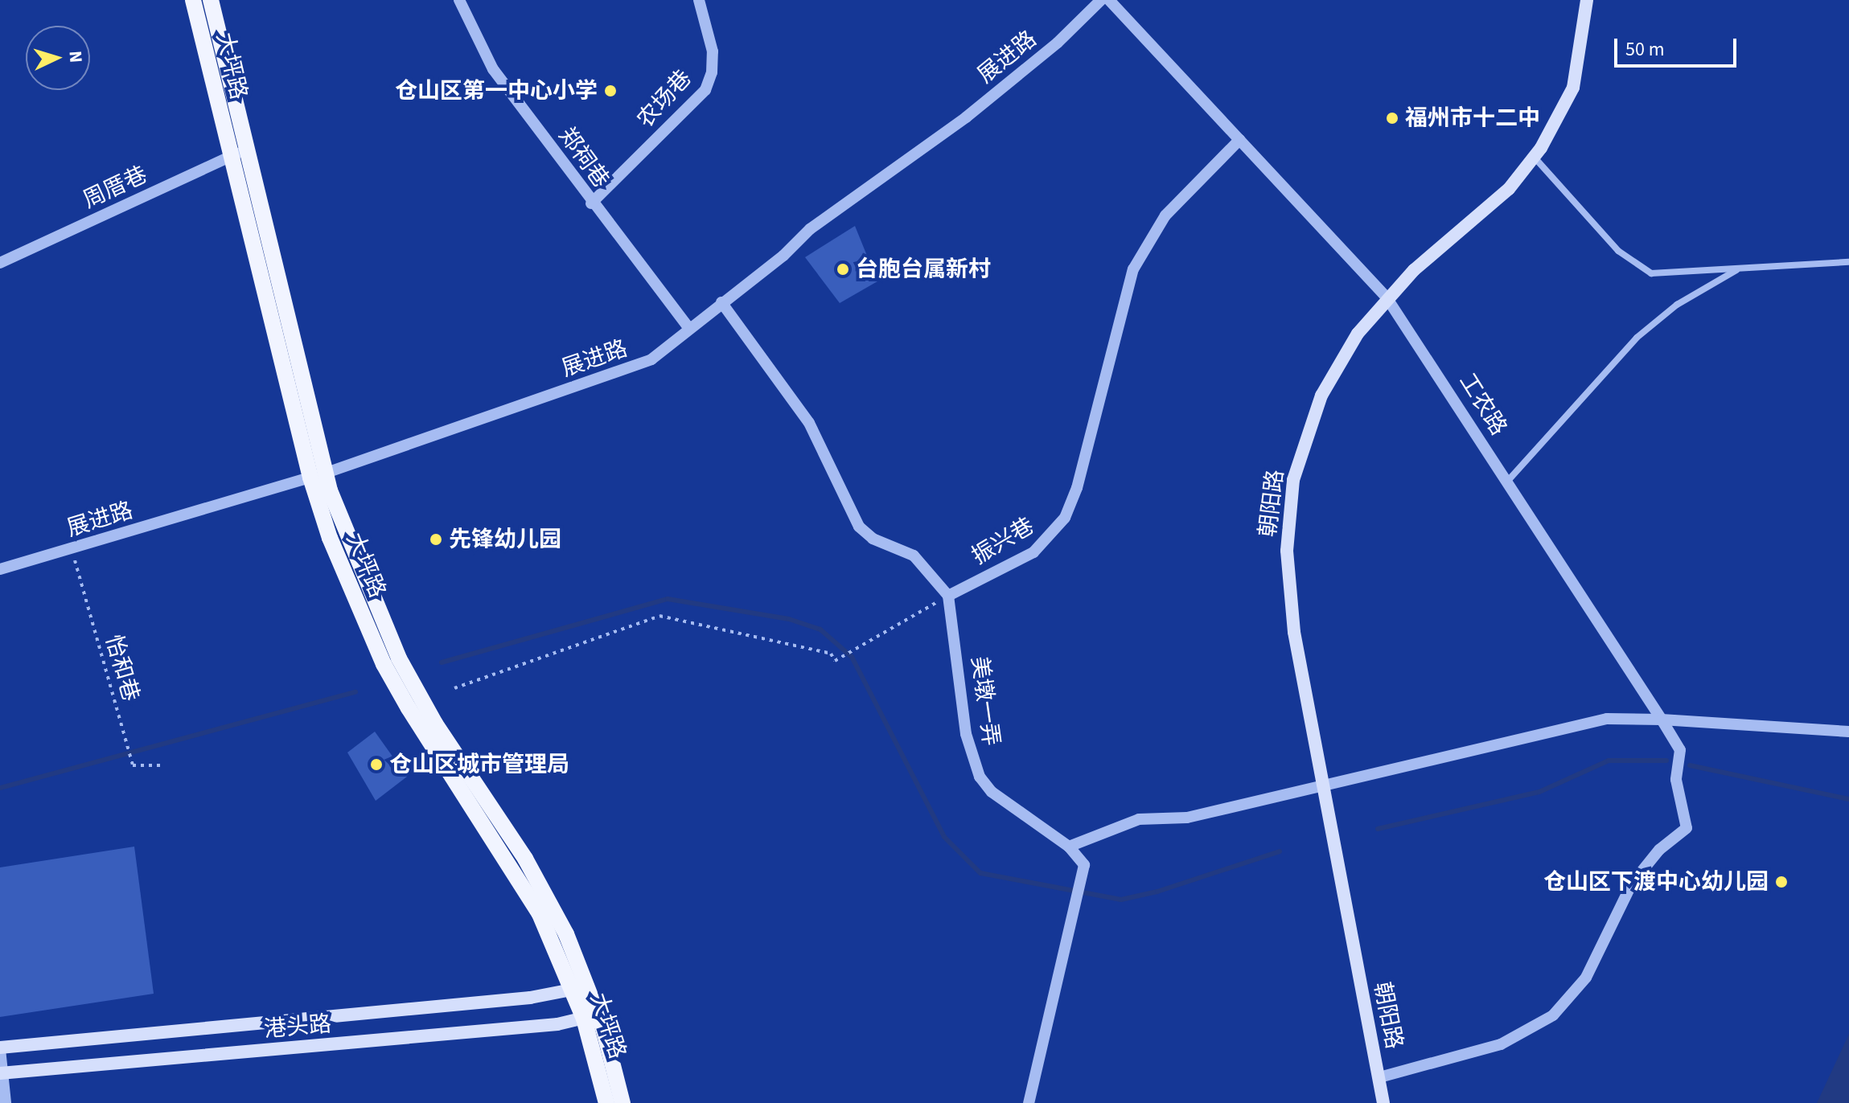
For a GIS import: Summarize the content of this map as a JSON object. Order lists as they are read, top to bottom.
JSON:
{
  "streets": {
    "main road": ["大坪路", "朝阳路", "港头路"],
    "street": [
      "展进路",
      "农场巷",
      "郑祠巷",
      "周厝巷",
      "工农路",
      "振兴巷",
      "美墩一弄"
    ],
    "path": ["怡和巷"]
  },
  "crossings": [
    ["展进路", "大坪路"],
    ["展进路", "郑祠巷"],
    ["展进路", "怡和巷"],
    ["大坪路", "周厝巷"],
    ["大坪路", "港头路"],
    ["农场巷", "郑祠巷"],
    ["工农路", "朝阳路"],
    ["工农路", "振兴巷"],
    ["振兴巷", "美墩一弄"]
  ],
  "places": [
    "仓山区第一中心小学",
    "福州市十二中",
    "台胞台属新村",
    "先锋幼儿园",
    "仓山区城市管理局",
    "仓山区下渡中心幼儿园"
  ],
  "scale_bar": "50 m",
  "north": "right"
}
